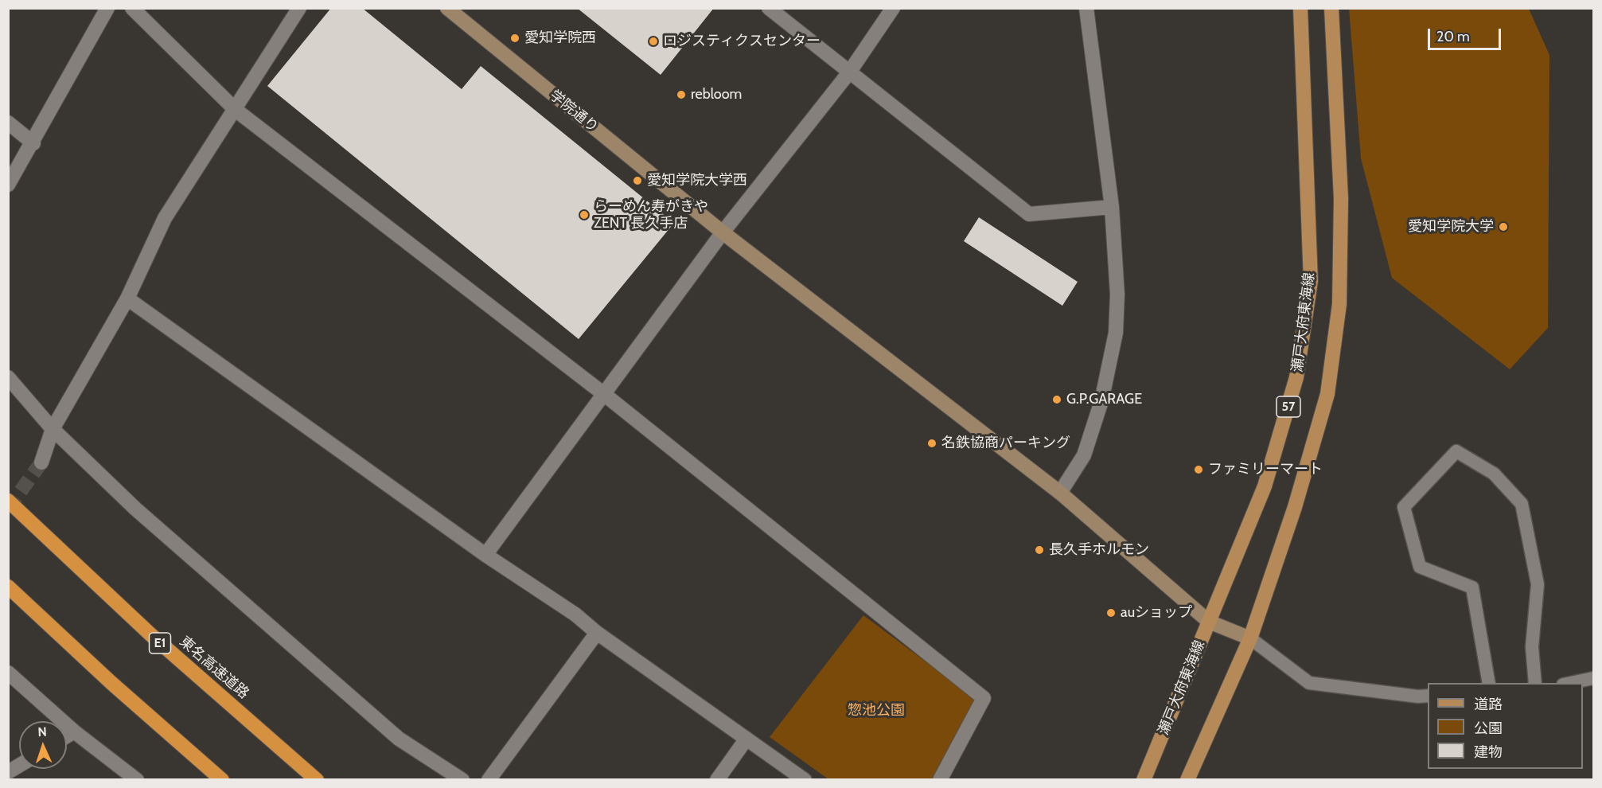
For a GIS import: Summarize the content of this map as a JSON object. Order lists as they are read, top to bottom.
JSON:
{
  "streets": {
    "highway": ["E1", "東名高速道路"],
    "main road": ["瀬戸大府東海線", "57"],
    "street": ["学院通り"]
  },
  "crossings": [
    ["学院通り", "瀬戸大府東海線"],
    ["学院通り", "57"]
  ],
  "parks": ["惣池公園"],
  "places": [
    "愛知学院西",
    "ロジスティクスセンター",
    "rebloom",
    "愛知学院大学西",
    "らーめん寿がきや ZENT 長久手店",
    "愛知学院大学",
    "G.P.GARAGE",
    "名鉄協商パーキング",
    "ファミリーマート",
    "長久手ホルモン",
    "auショップ"
  ],
  "legend": ["道路", "公園", "建物"],
  "scale_bar": "20 m",
  "north": "top"
}
